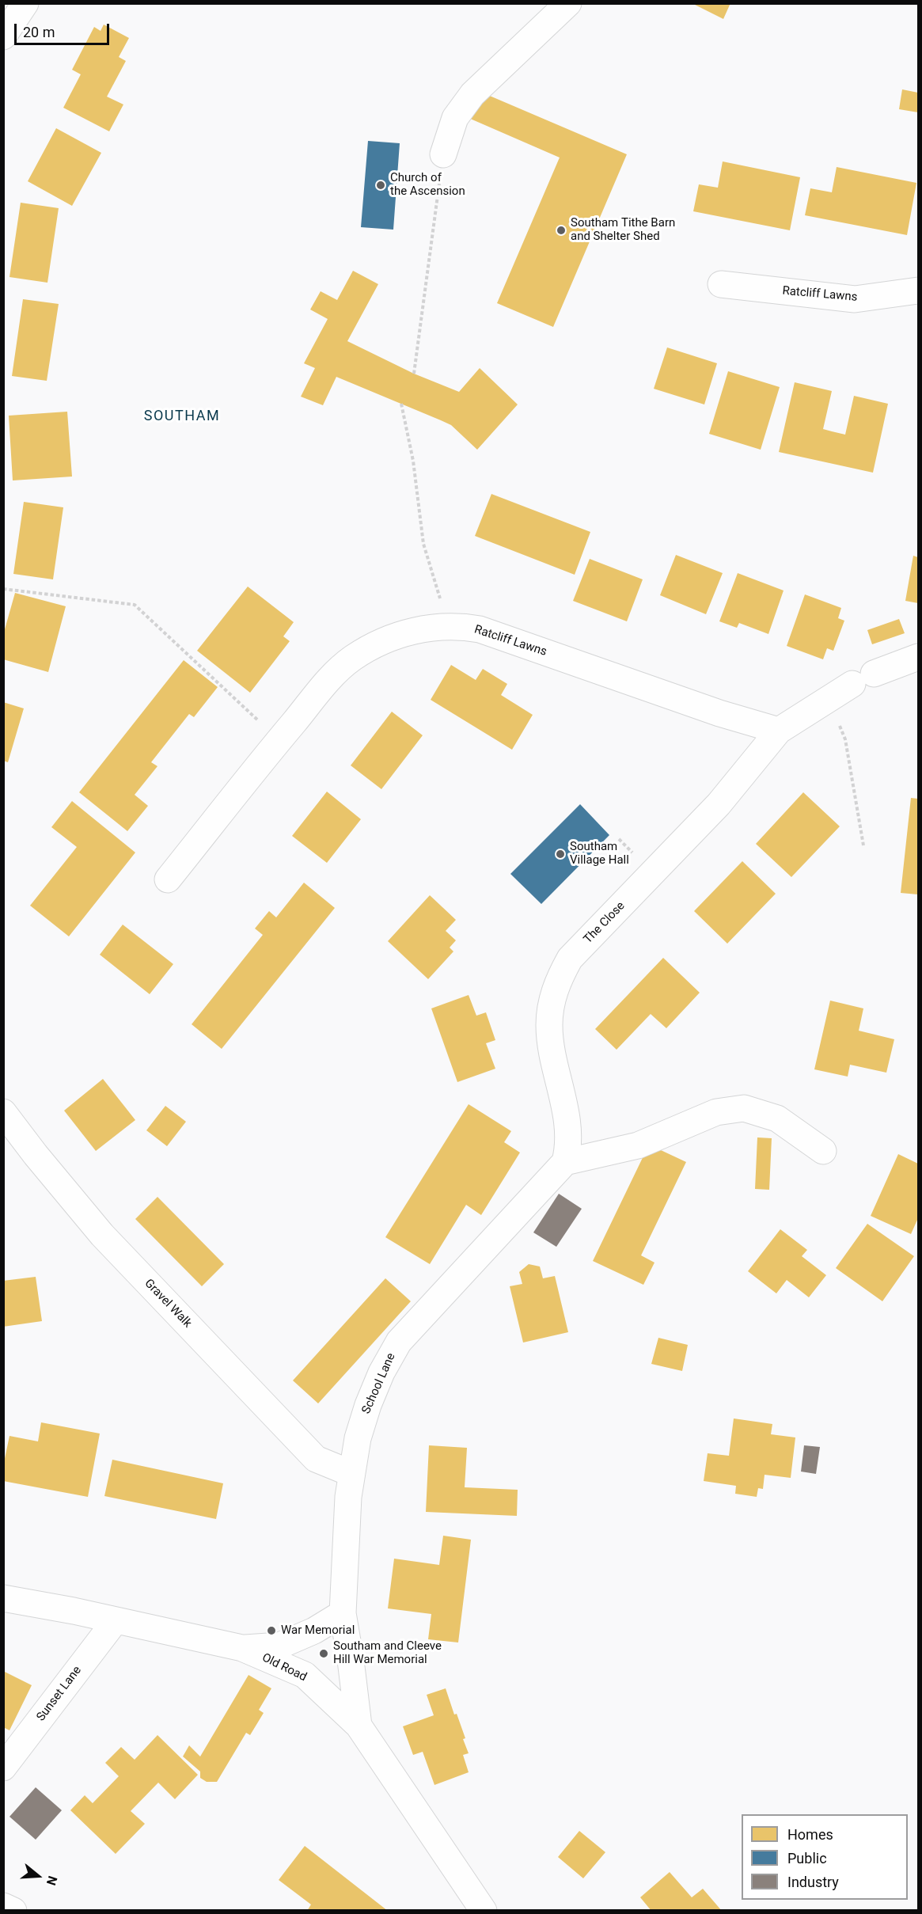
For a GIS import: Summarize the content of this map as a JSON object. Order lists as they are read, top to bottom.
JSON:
{
  "streets": {
    "street": [
      "Ratcliff Lawns",
      "The Close",
      "Gravel Walk",
      "School Lane",
      "Old Road",
      "Sunset Lane"
    ]
  },
  "crossings": [
    ["Ratcliff Lawns", "The Close"],
    ["The Close", "School Lane"],
    ["Gravel Walk", "School Lane"],
    ["School Lane", "Old Road"],
    ["Old Road", "Sunset Lane"]
  ],
  "districts": ["SOUTHAM"],
  "places": [
    "Church of the Ascension",
    "Southam Tithe Barn and Shelter Shed",
    "Southam Village Hall",
    "War Memorial",
    "Southam and Cleeve Hill War Memorial"
  ],
  "legend": ["Homes", "Public", "Industry"],
  "scale_bar": "20 m",
  "north": "right"
}
